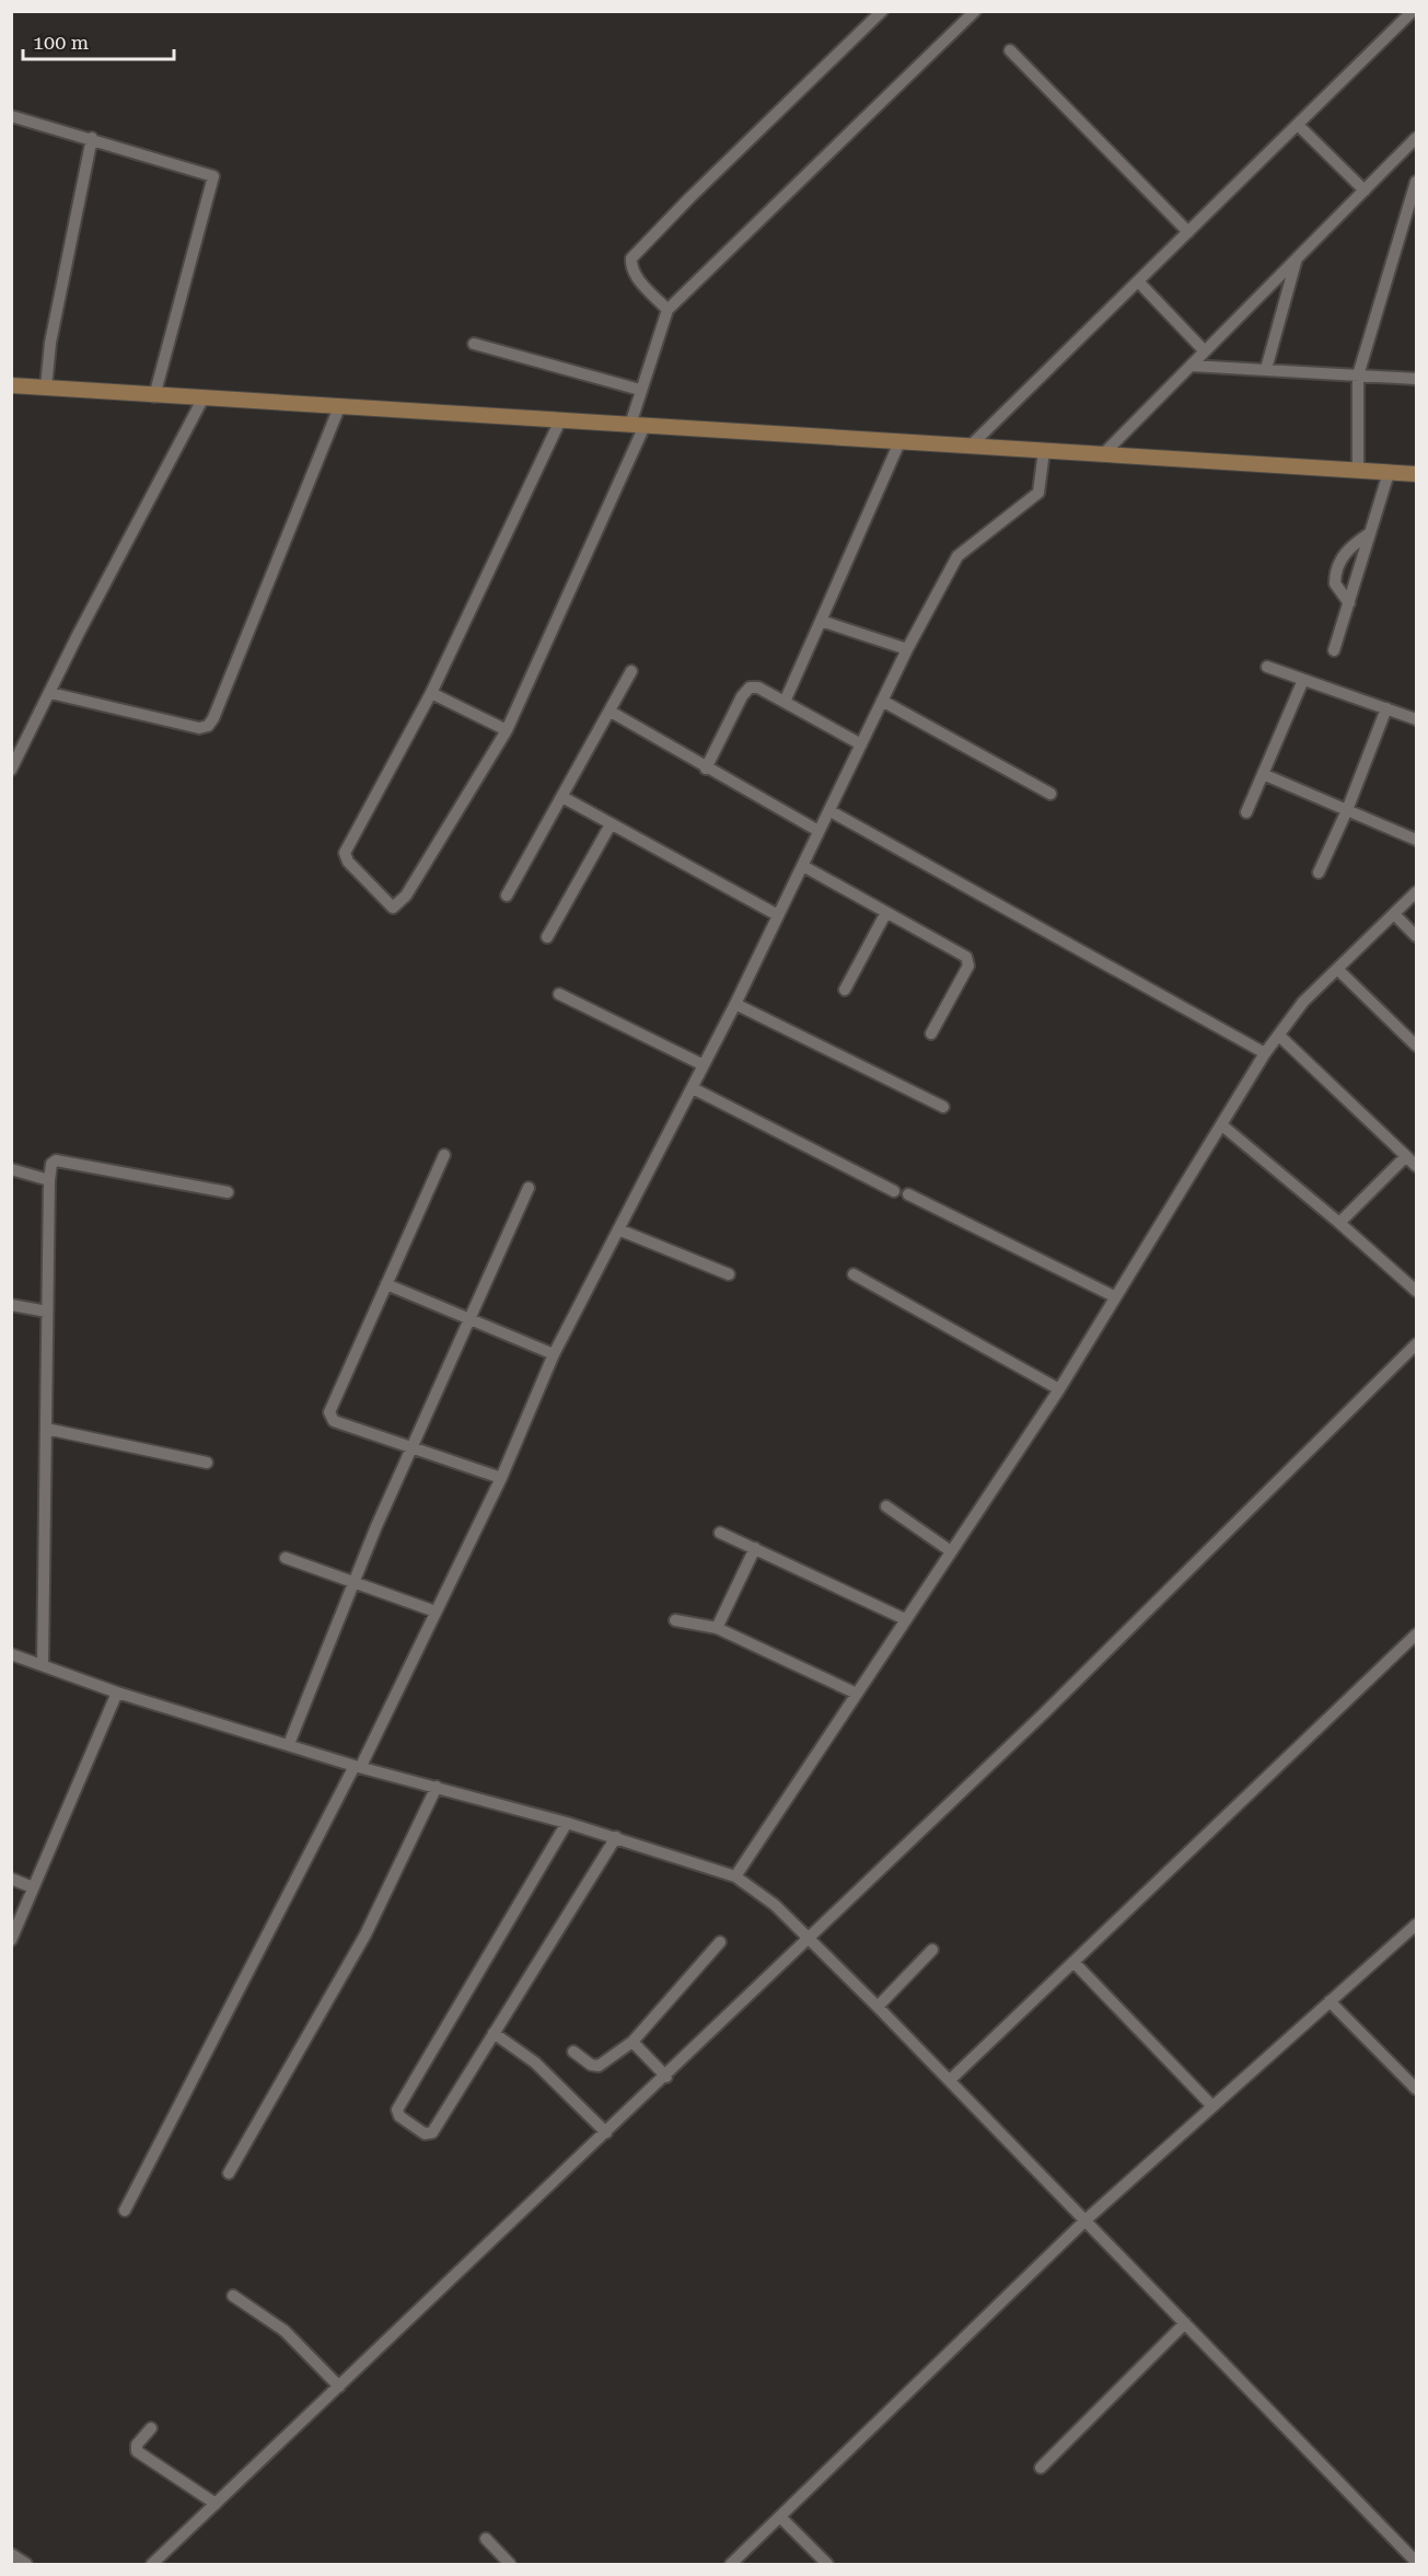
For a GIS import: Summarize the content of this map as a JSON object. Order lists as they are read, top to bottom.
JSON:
{
  "scale_bar": "100 m"
}
